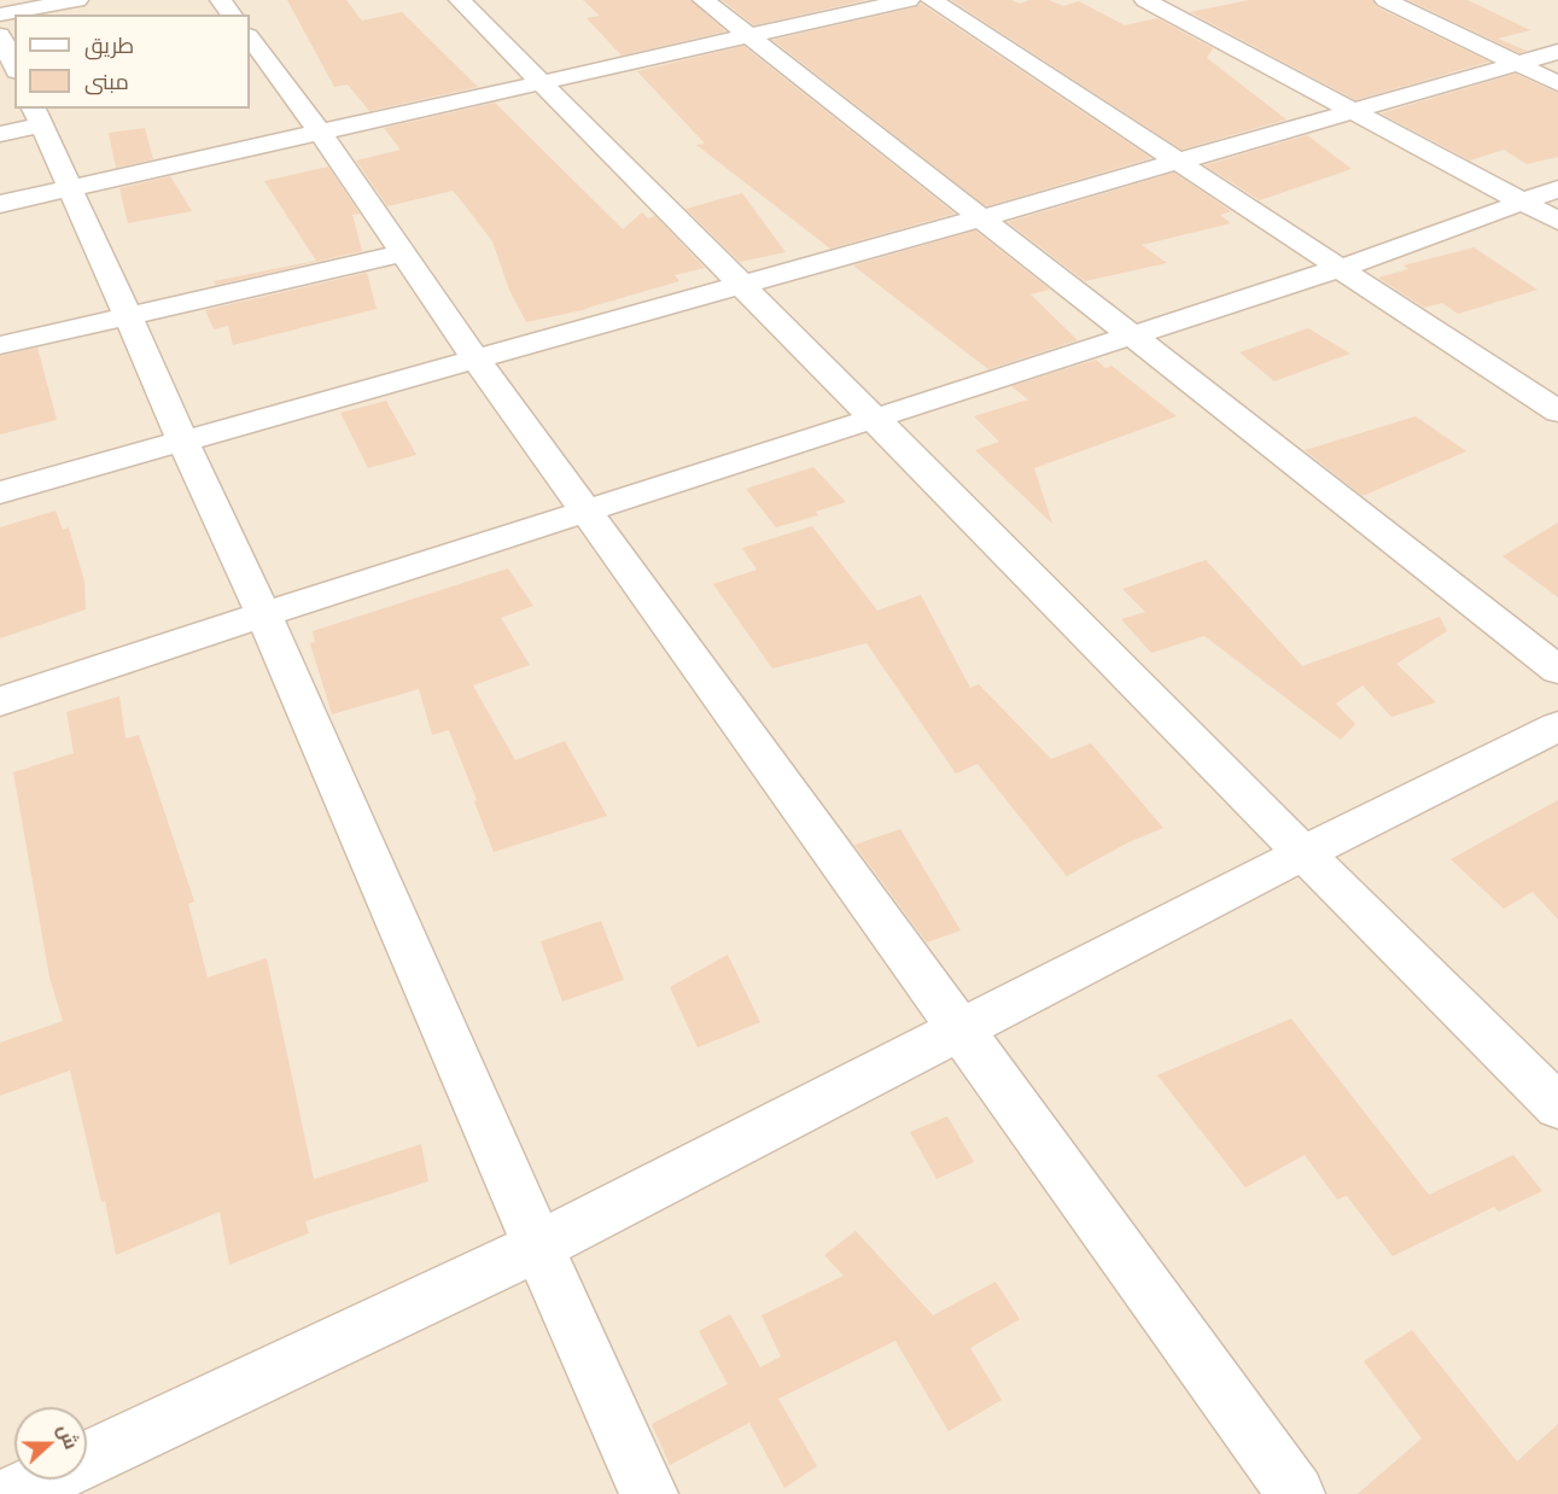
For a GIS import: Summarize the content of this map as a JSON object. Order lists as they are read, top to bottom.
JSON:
{
  "legend": ["طريق", "مبنى"],
  "north": "right"
}
